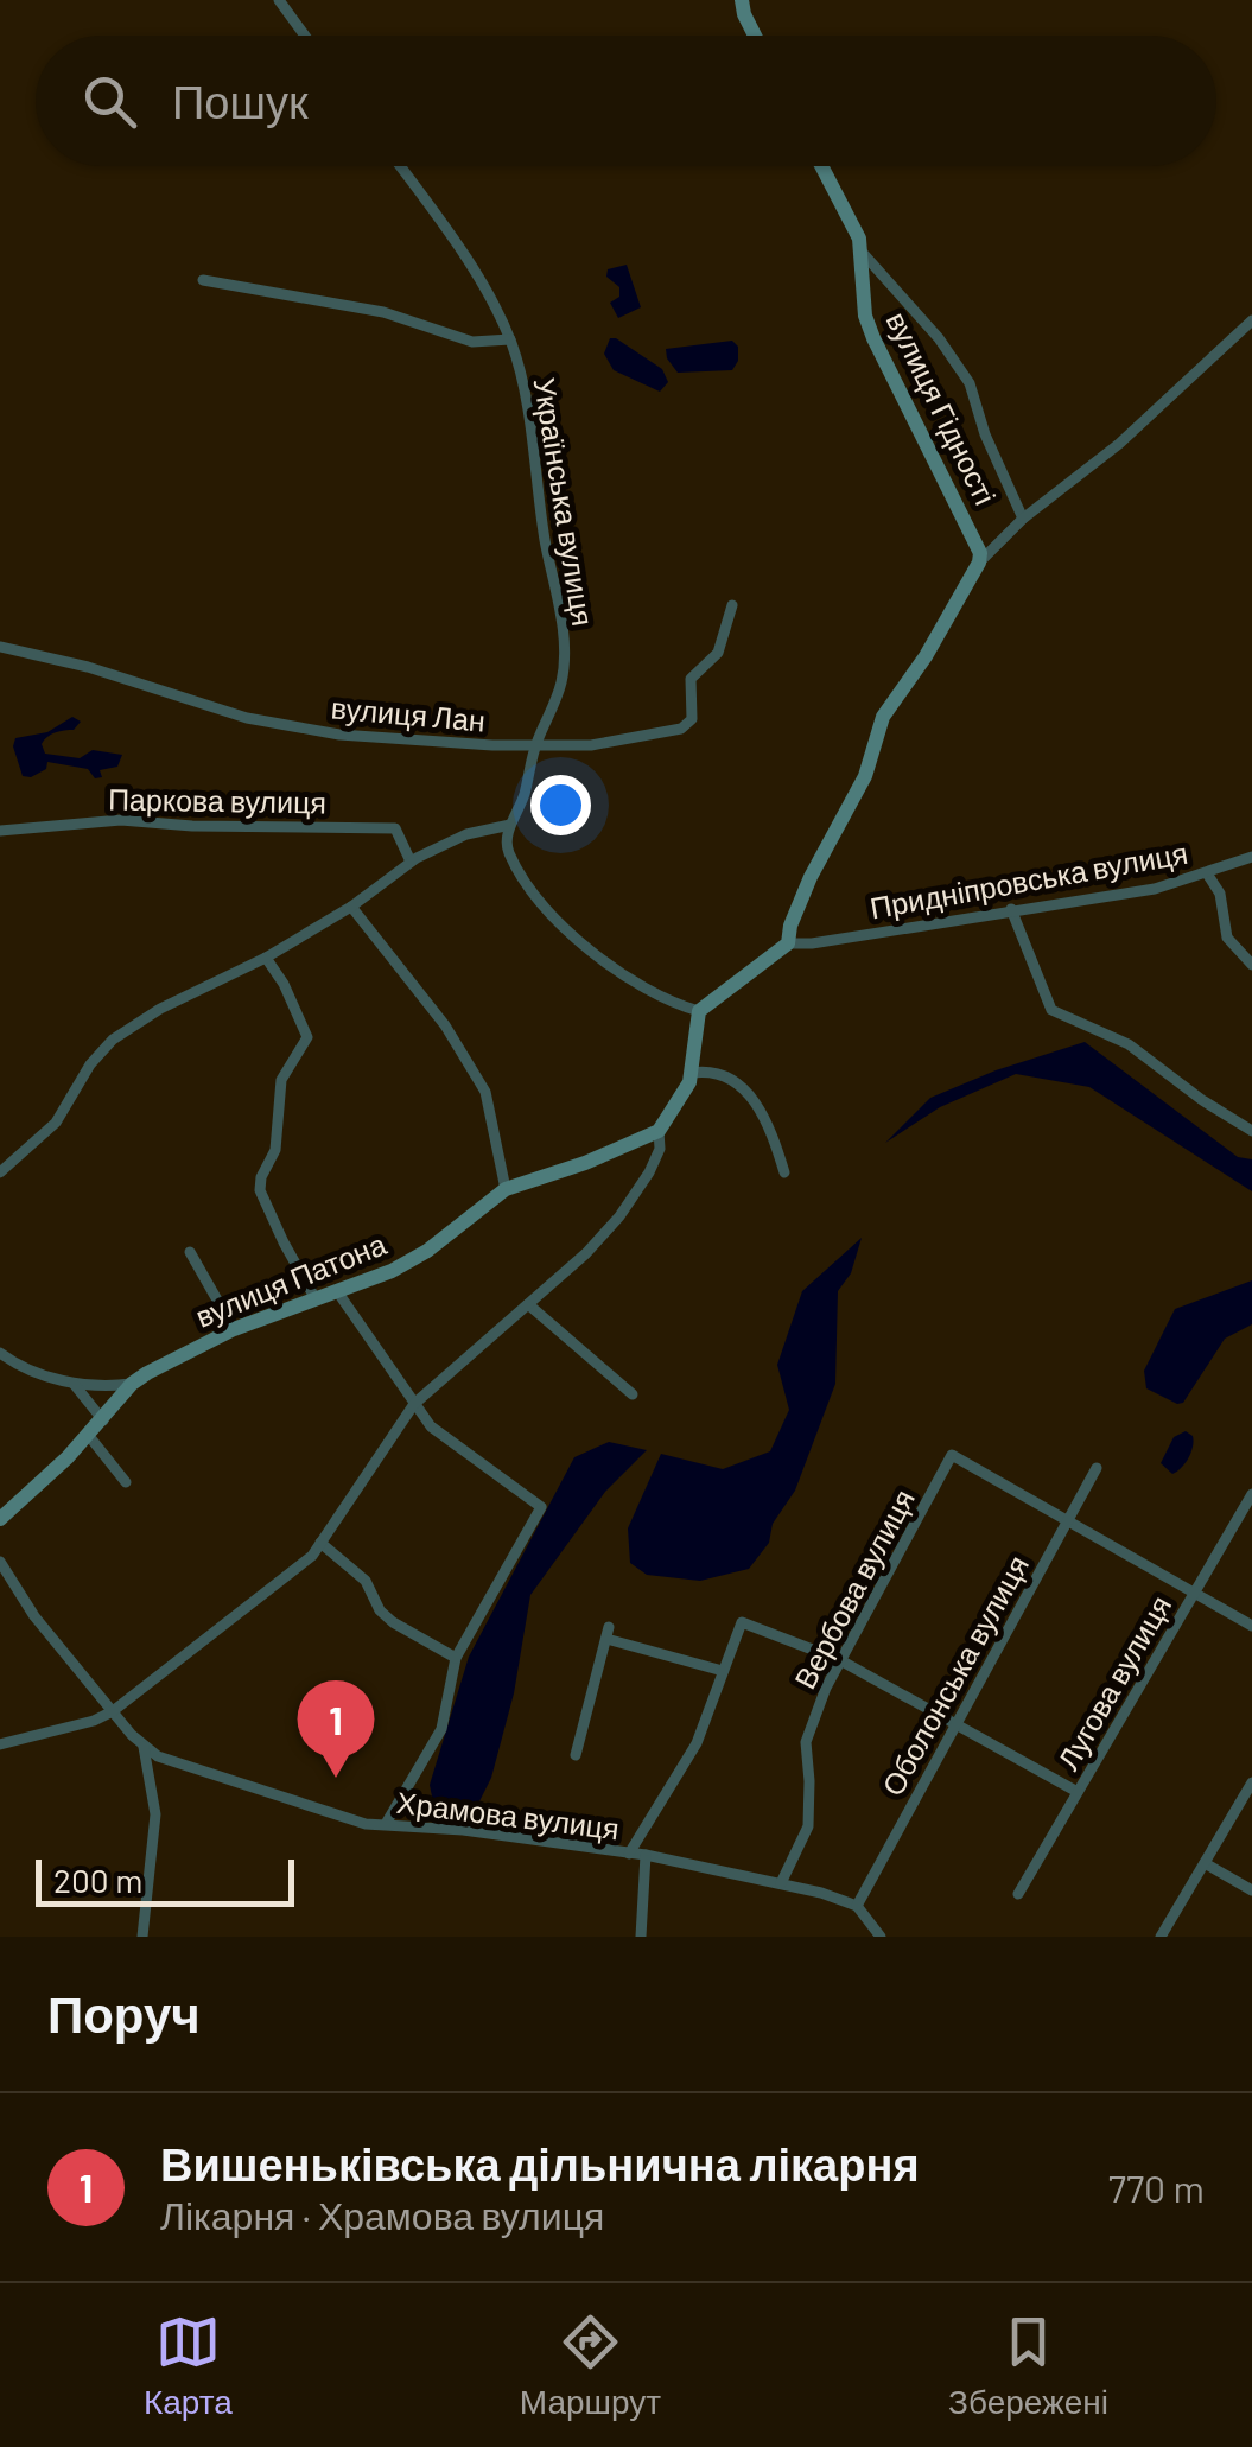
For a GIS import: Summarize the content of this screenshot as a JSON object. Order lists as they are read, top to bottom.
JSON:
{
  "streets": {
    "street": [
      "вулиця Гідності",
      "Українська вулиця",
      "вулиця Лан",
      "Паркова вулиця",
      "Придніпровська вулиця",
      "вулиця Патона",
      "Вербова вулиця",
      "Оболонська вулиця",
      "Лугова вулиця",
      "Храмова вулиця"
    ]
  },
  "crossings": [
    ["вулиця Гідності", "Придніпровська вулиця"],
    ["Українська вулиця", "вулиця Лан"],
    ["Вербова вулиця", "Оболонська вулиця"],
    ["Вербова вулиця", "Храмова вулиця"],
    ["Оболонська вулиця", "Храмова вулиця"]
  ],
  "scale_bar": "200 m",
  "page": {
    "search": "Пошук",
    "pins": "1",
    "scale": "200 m",
    "heading": "Поруч",
    "list": [
      {
        "mark": "1",
        "name": "Вишеньківська дільнична лікарня",
        "note": "Лікарня · Храмова вулиця",
        "value": "770 m"
      }
    ],
    "nav": ["Карта", "Маршрут", "Збережені"]
  }
}
